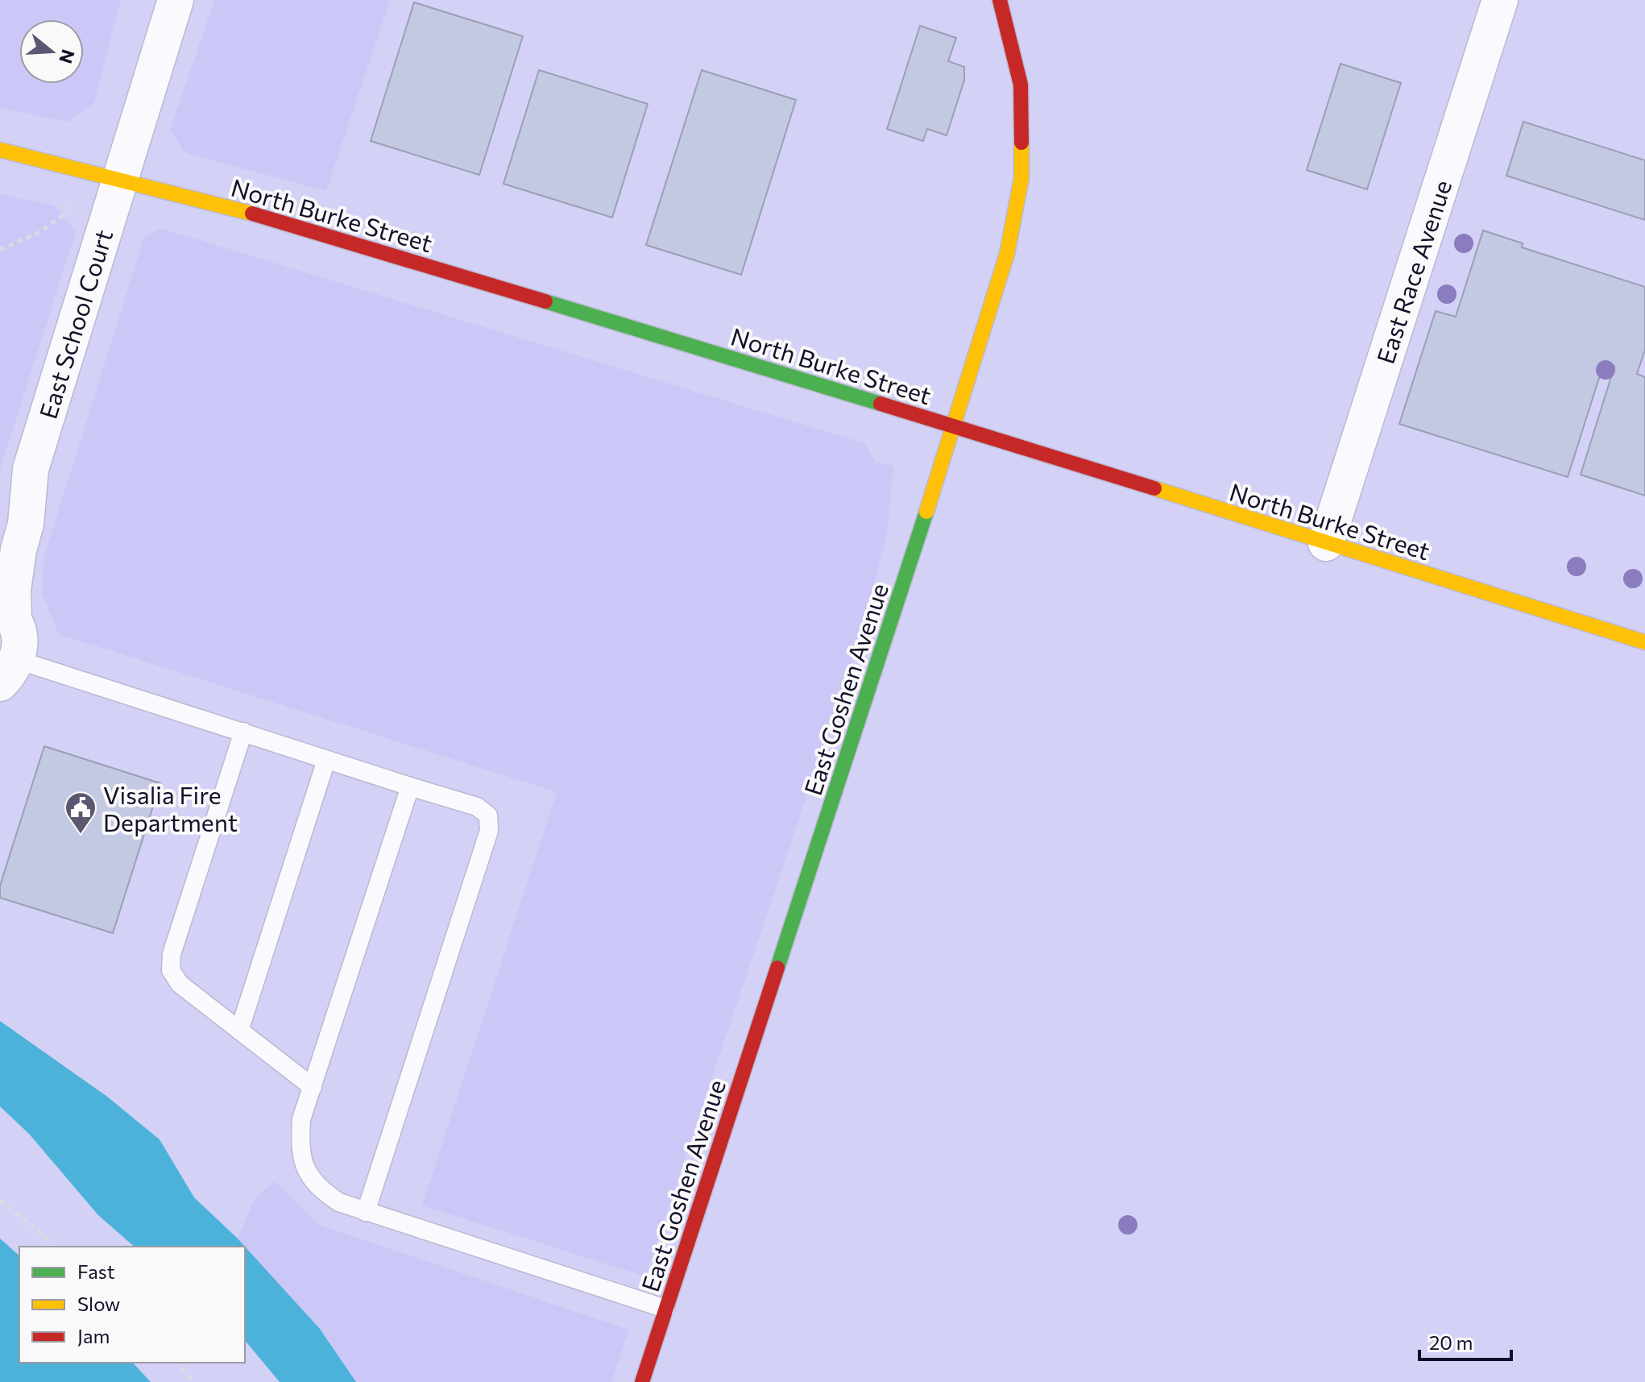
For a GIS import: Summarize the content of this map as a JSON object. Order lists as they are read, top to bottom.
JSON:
{
  "streets": {
    "street": [
      "North Burke Street",
      "East Race Avenue",
      "East School Court",
      "East Goshen Avenue"
    ]
  },
  "crossings": [
    ["North Burke Street", "East Race Avenue"],
    ["North Burke Street", "East School Court"],
    ["North Burke Street", "East Goshen Avenue"]
  ],
  "places": {
    "public building": ["Visalia Fire Department"]
  },
  "legend": ["Fast", "Slow", "Jam"],
  "scale_bar": "20 m",
  "north": "right"
}
